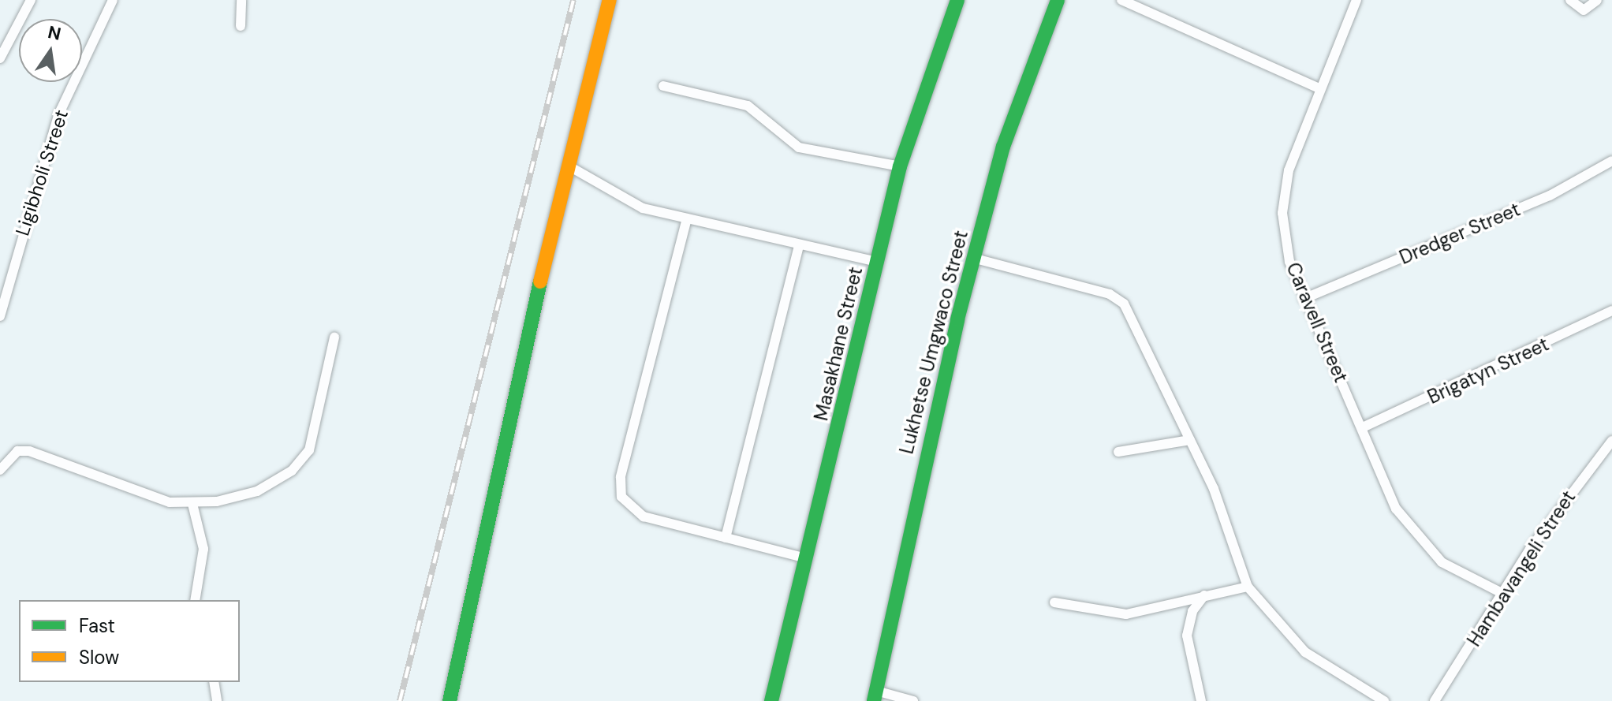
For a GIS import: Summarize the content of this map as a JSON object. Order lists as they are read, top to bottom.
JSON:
{
  "streets": {
    "street": [
      "Ligibholi Street",
      "Dredger Street",
      "Caravell Street",
      "Lukhetse Umgwaco Street",
      "Masakhane Street",
      "Brigatyn Street",
      "Hambavangeli Street"
    ]
  },
  "crossings": [
    ["Dredger Street", "Caravell Street"],
    ["Caravell Street", "Brigatyn Street"],
    ["Caravell Street", "Hambavangeli Street"]
  ],
  "legend": ["Fast", "Slow"],
  "north": "top"
}
